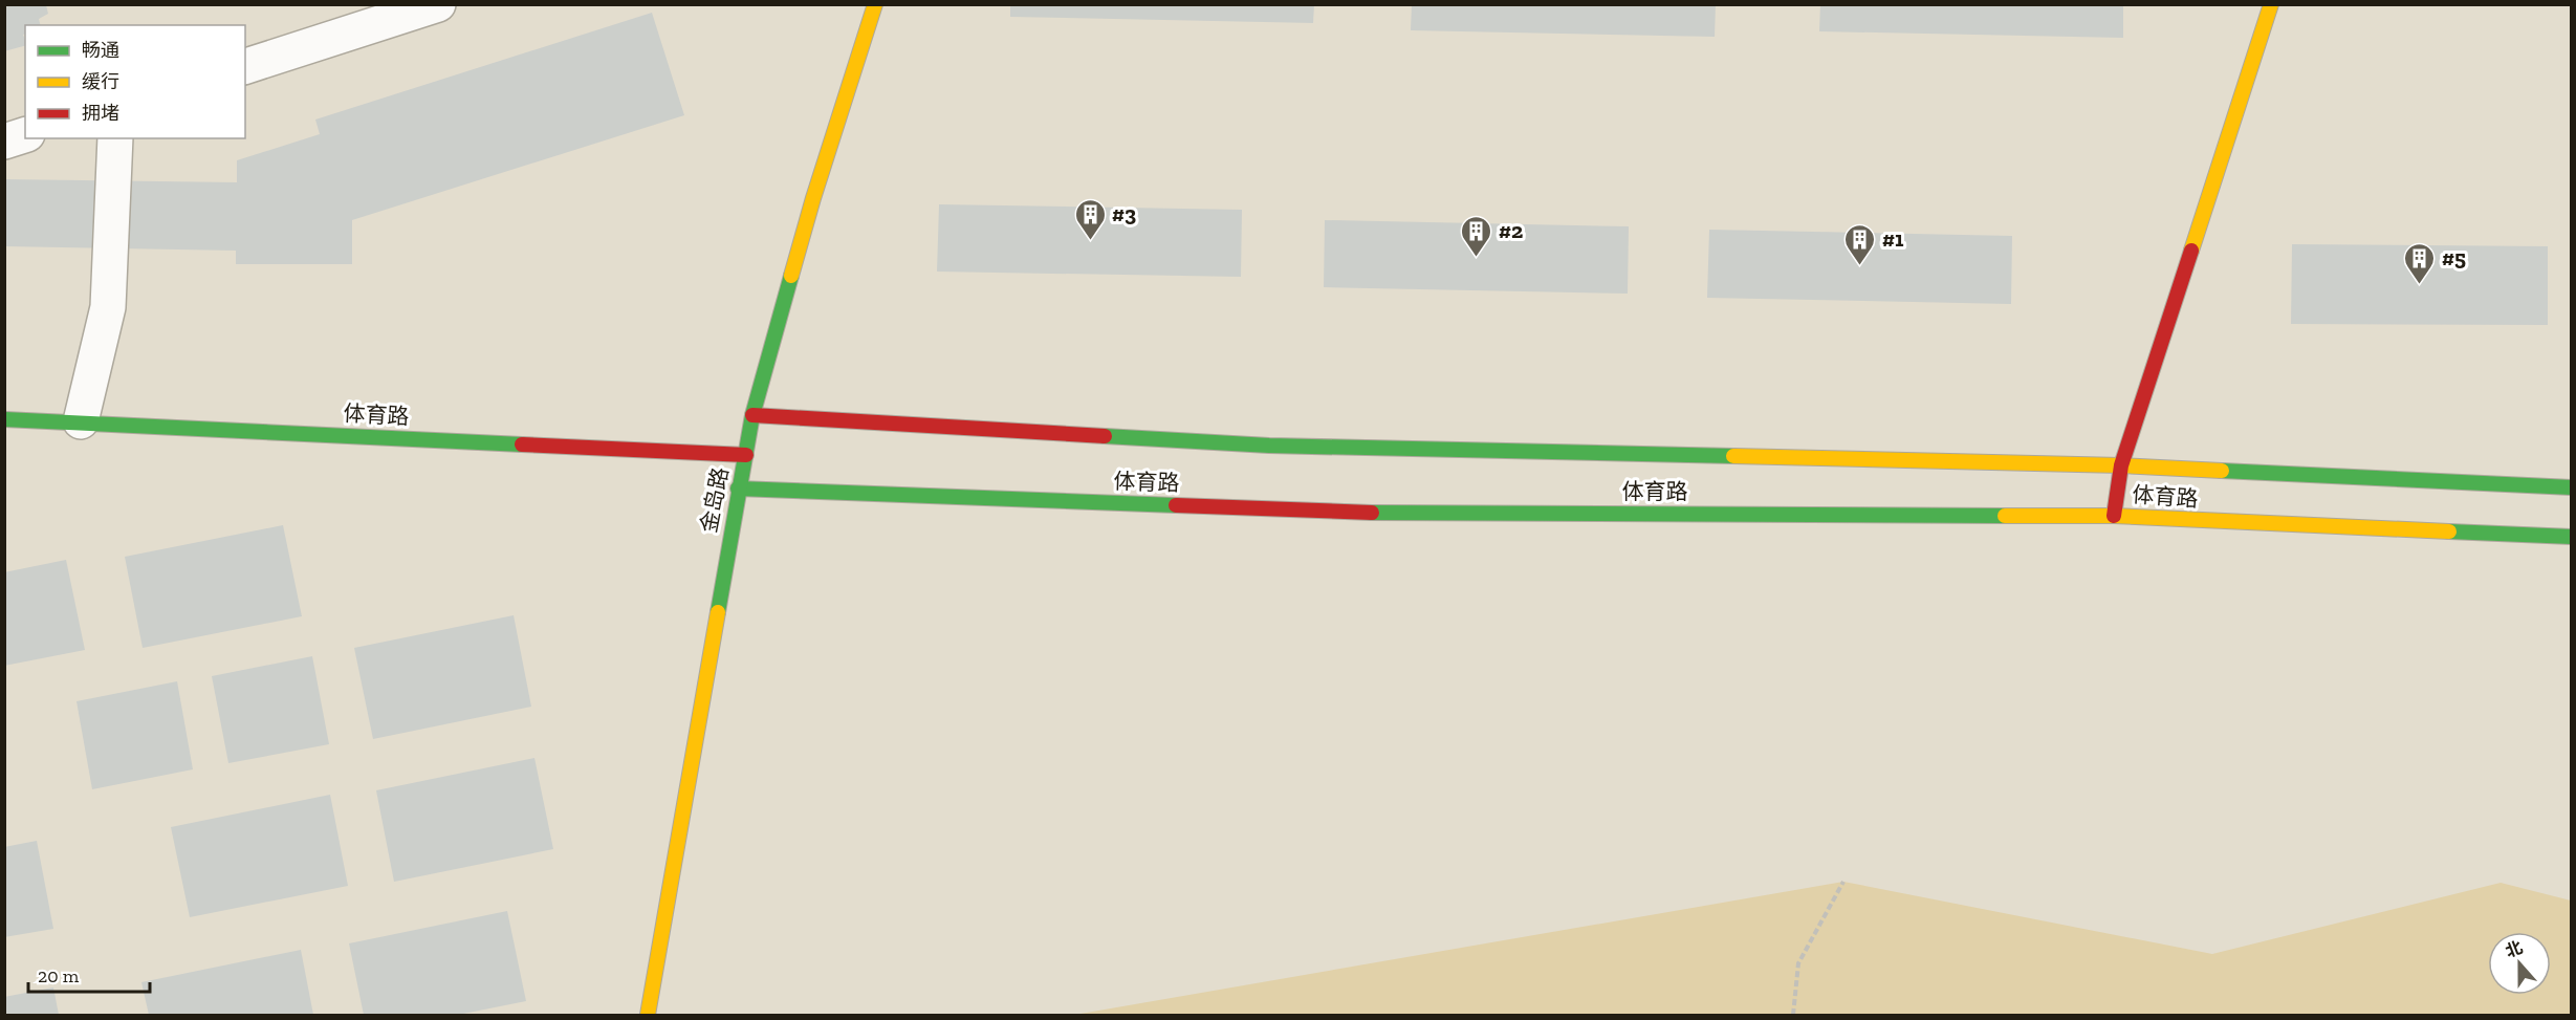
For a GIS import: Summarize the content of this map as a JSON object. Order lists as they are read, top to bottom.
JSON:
{
  "streets": {
    "street": ["体育路", "金岛路"]
  },
  "crossings": [
    ["体育路", "金岛路"]
  ],
  "places": {
    "building": [
      "#3",
      "#2",
      "#1",
      "#5"
    ]
  },
  "legend": ["畅通", "缓行", "拥堵"],
  "scale_bar": "20 m",
  "north": "top"
}
